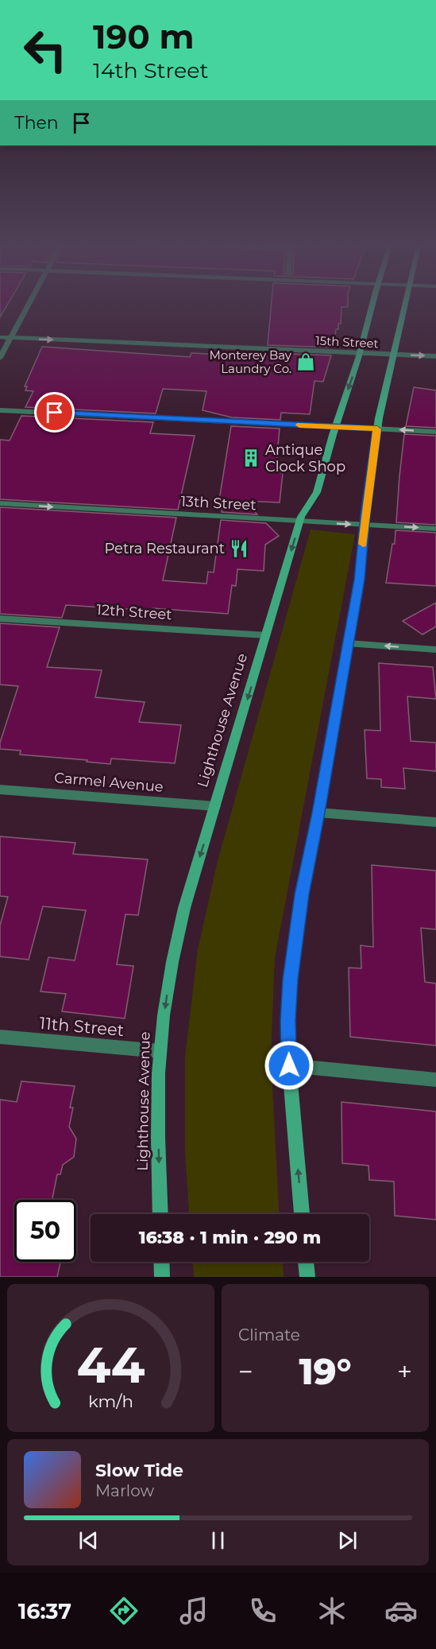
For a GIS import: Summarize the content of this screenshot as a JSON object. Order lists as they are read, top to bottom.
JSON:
{
  "streets": {
    "main road": ["Lighthouse Avenue"],
    "street": [
      "15th Street",
      "13th Street",
      "12th Street",
      "Carmel Avenue",
      "11th Street"
    ]
  },
  "crossings": [
    ["15th Street", "Lighthouse Avenue"],
    ["13th Street", "Lighthouse Avenue"],
    ["12th Street", "Lighthouse Avenue"],
    ["Lighthouse Avenue", "Carmel Avenue"],
    ["Lighthouse Avenue", "11th Street"]
  ],
  "one_way": ["13th Street", "Lighthouse Avenue"],
  "places": {
    "shop": ["Monterey Bay Laundry Co."],
    "building": ["Antique Clock Shop"],
    "restaurant": ["Petra Restaurant"]
  },
  "page": {
    "turn": ["190 m", "14th Street"],
    "then": "Then",
    "limit": "50",
    "trip": "16:38 · 1 min · 290 m",
    "tile": "Climate",
    "heat": ["−", "19°", "+"],
    "song": ["Slow Tide", "Marlow"],
    "tabs": "16:37",
    "gauge": ["44", "km/h"]
  }
}
